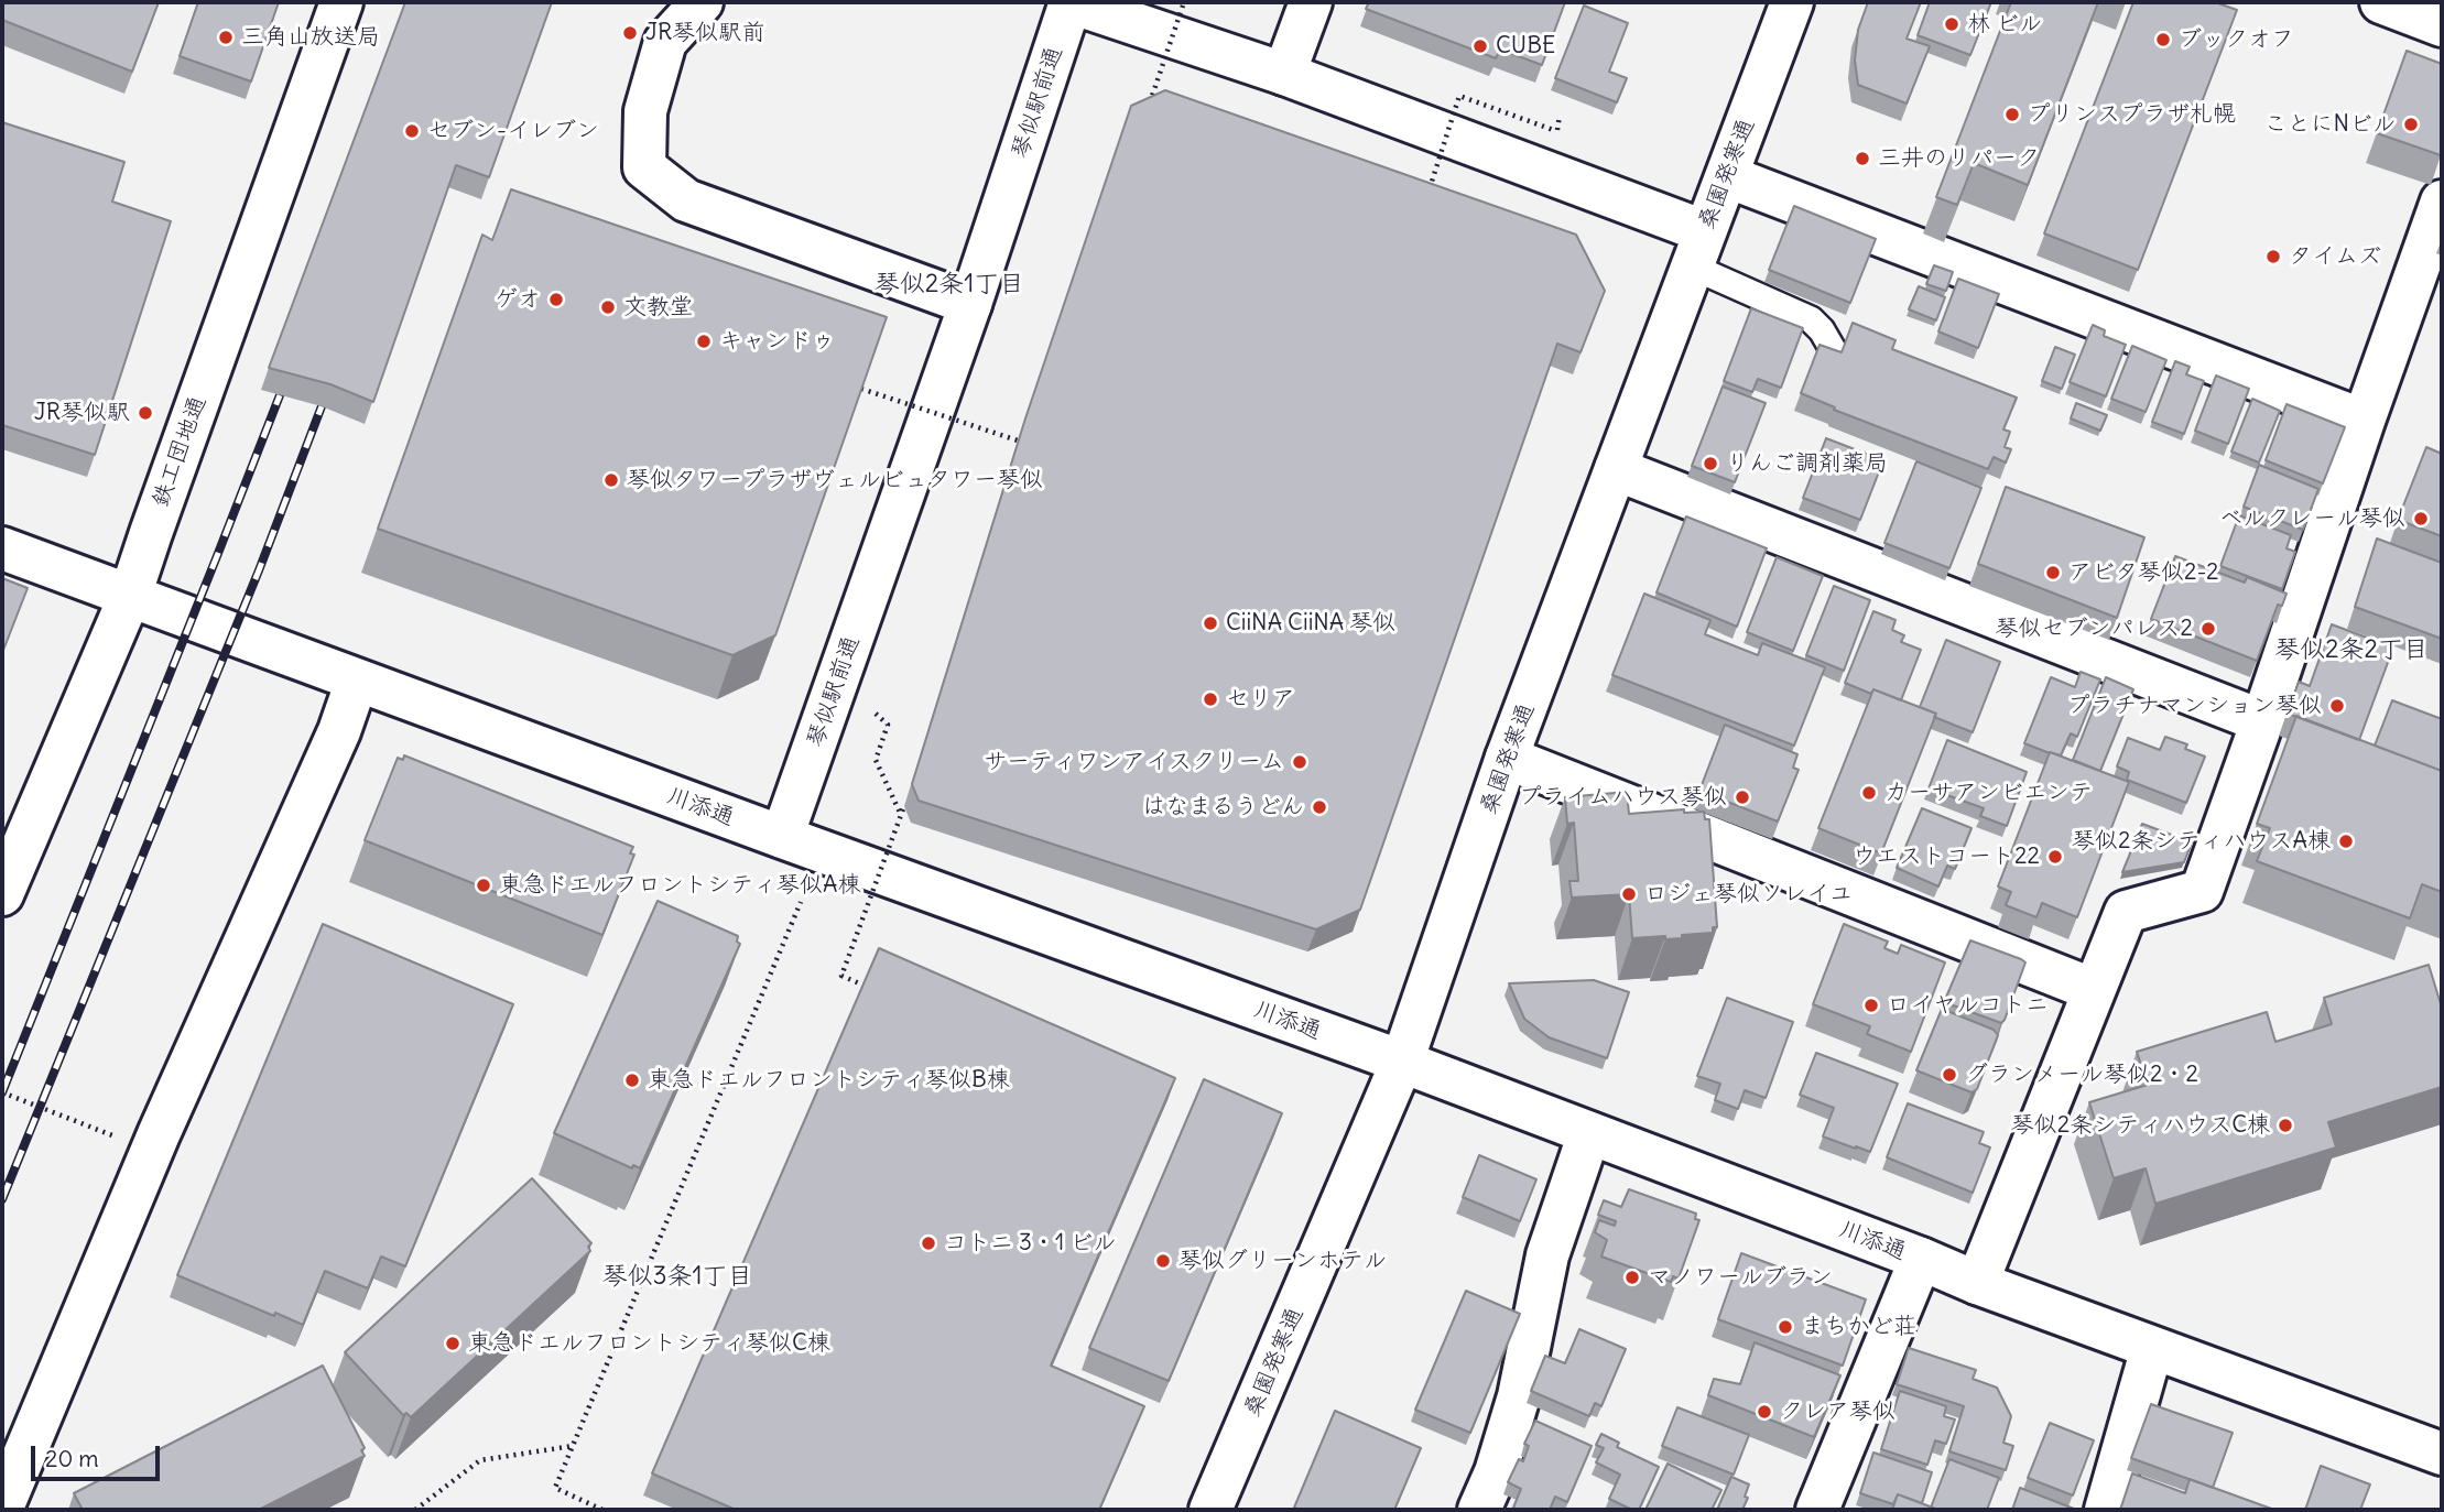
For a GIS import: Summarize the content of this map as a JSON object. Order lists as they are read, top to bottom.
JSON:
{
  "streets": {
    "street": [
      "琴似駅前通",
      "桑園発寒通",
      "鉄工団地通",
      "川添通"
    ]
  },
  "crossings": [
    ["琴似駅前通", "桑園発寒通"],
    ["琴似駅前通", "川添通"],
    ["桑園発寒通", "川添通"],
    ["鉄工団地通", "川添通"]
  ],
  "districts": ["琴似2条1丁目", "琴似2条2丁目", "琴似3条1丁目"],
  "places": [
    "林 ビル",
    "JR琴似駅前",
    "三角山放送局",
    "ブックオフ",
    "CUBE",
    "プリンスプラザ札幌",
    "ことにNビル",
    "セブン-イレブン",
    "三井のリパーク",
    "タイムズ",
    "ゲオ",
    "文教堂",
    "キャンドゥ",
    "JR琴似駅",
    "りんご調剤薬局",
    "琴似タワープラザヴェルビュタワー琴似",
    "ベルクレール琴似",
    "アビタ琴似2-2",
    "CiiNA CiiNA 琴似",
    "琴似セブンパレス2",
    "セリア",
    "プラチナマンション琴似",
    "サーティワンアイスクリーム",
    "カーサアンビエンテ",
    "プライムハウス琴似",
    "はなまるうどん",
    "琴似2条シティハウスA棟",
    "ウエストコート22",
    "東急ドエルフロントシティ琴似A棟",
    "ロジェ琴似ソレイユ",
    "ロイヤルコトニ",
    "グランメール琴似2・2",
    "東急ドエルフロントシティ琴似B棟",
    "琴似2条シティハウスC棟",
    "コトニ 3・1 ビル",
    "琴似グリーンホテル",
    "マノワールブラン",
    "まちかど荘",
    "東急ドエルフロントシティ琴似C棟",
    "クレア琴似"
  ],
  "scale_bar": "20 m"
}
